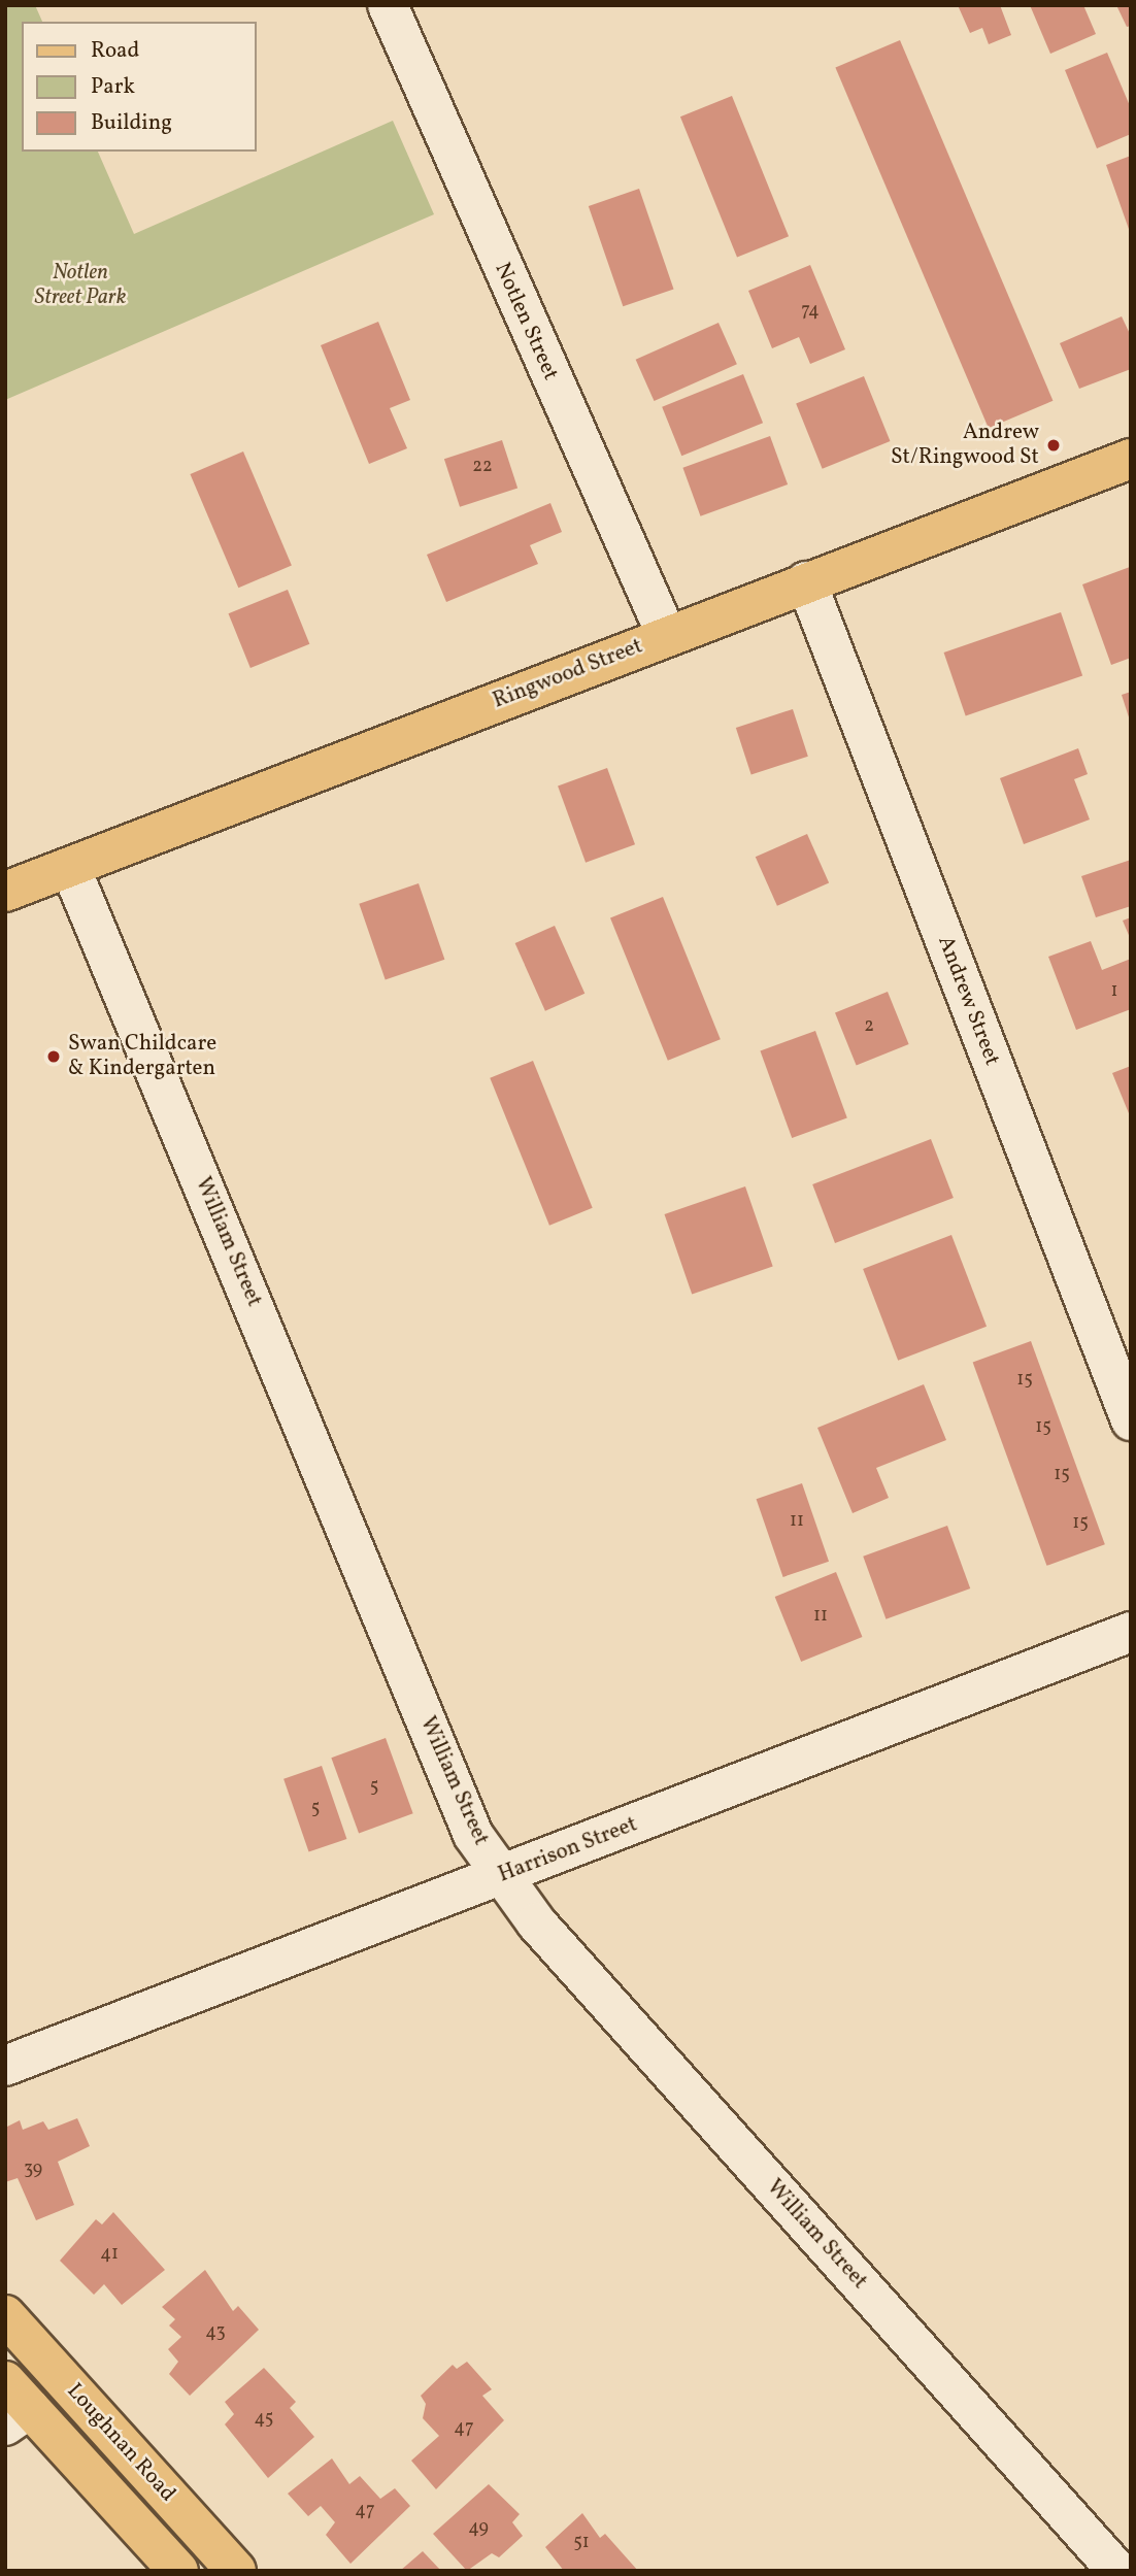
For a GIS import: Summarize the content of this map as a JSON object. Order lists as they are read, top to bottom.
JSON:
{
  "streets": {
    "main road": ["Ringwood Street", "Loughnan Road"],
    "street": [
      "Notlen Street",
      "Andrew Street",
      "William Street",
      "Harrison Street"
    ]
  },
  "crossings": [
    ["Notlen Street", "Ringwood Street"],
    ["Ringwood Street", "Andrew Street"],
    ["Ringwood Street", "William Street"],
    ["William Street", "Harrison Street"]
  ],
  "parks": ["Notlen Street Park"],
  "places": ["Andrew St/Ringwood St", "Swan Childcare & Kindergarten"],
  "house_numbers": [
    "74",
    "22",
    "1",
    "2",
    "15",
    "15",
    "15",
    "11",
    "15",
    "11",
    "5",
    "5",
    "39",
    "41",
    "43",
    "45",
    "47",
    "47",
    "49",
    "51"
  ],
  "legend": ["Road", "Park", "Building"]
}
